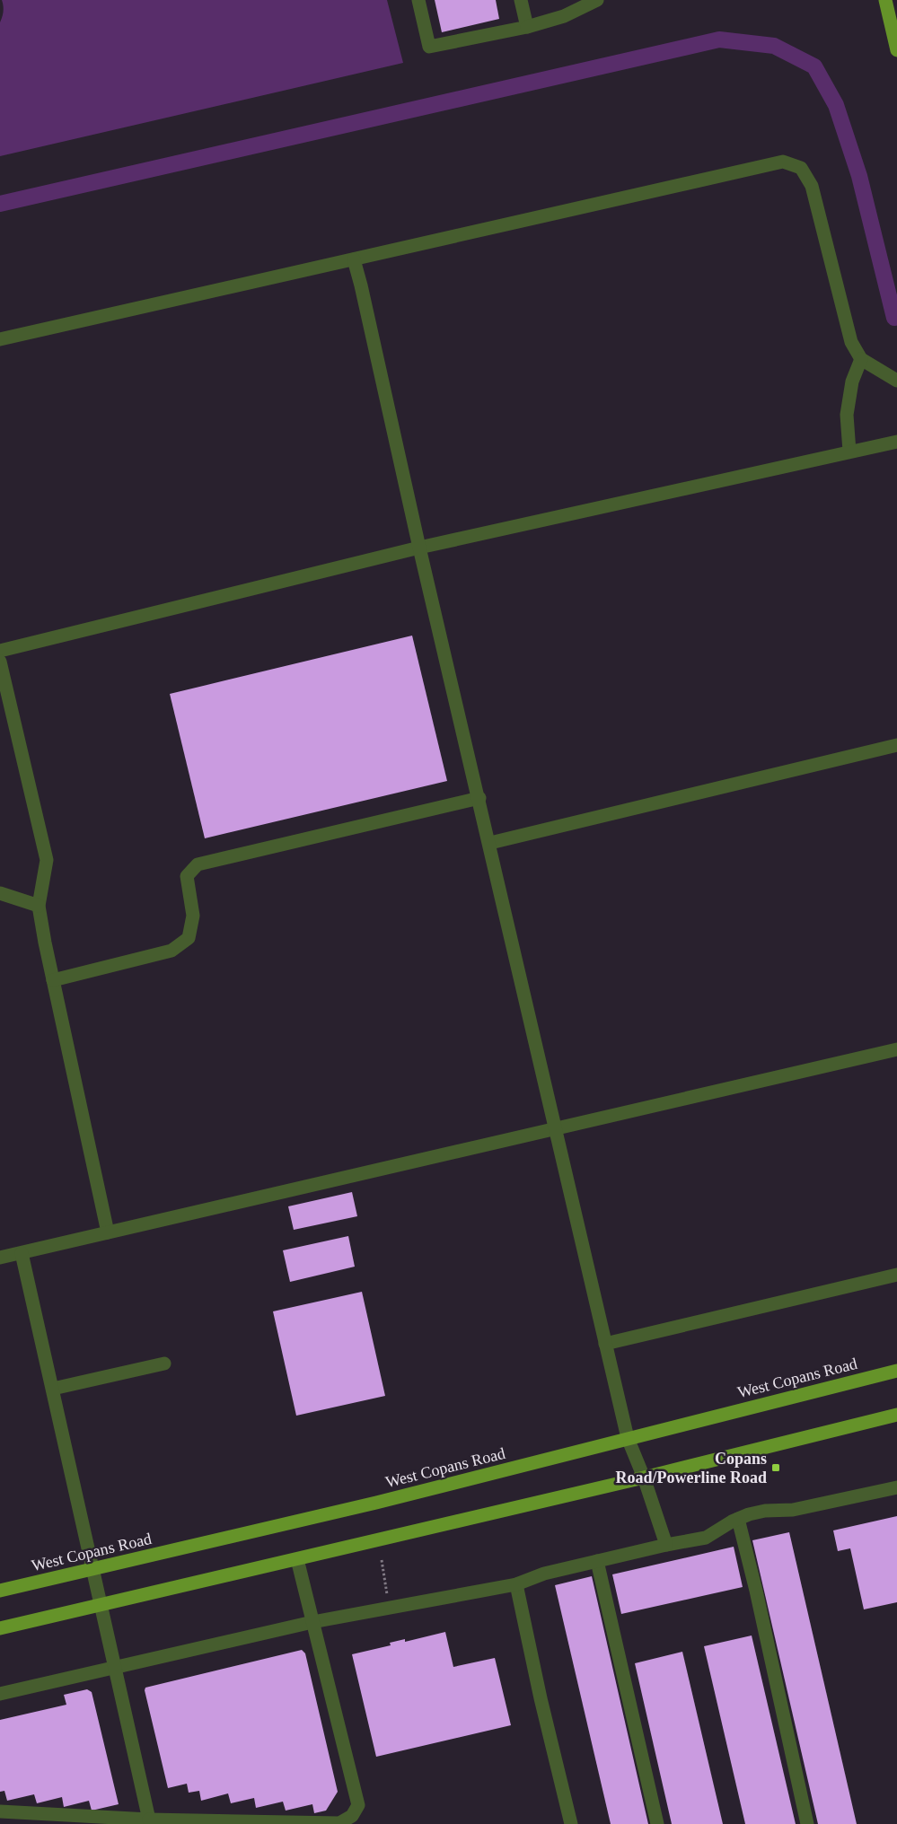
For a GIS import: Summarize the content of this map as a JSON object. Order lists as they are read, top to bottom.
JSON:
{
  "streets": {
    "main road": ["West Copans Road"]
  },
  "places": {
    "transit": ["Copans Road/Powerline Road"]
  }
}
